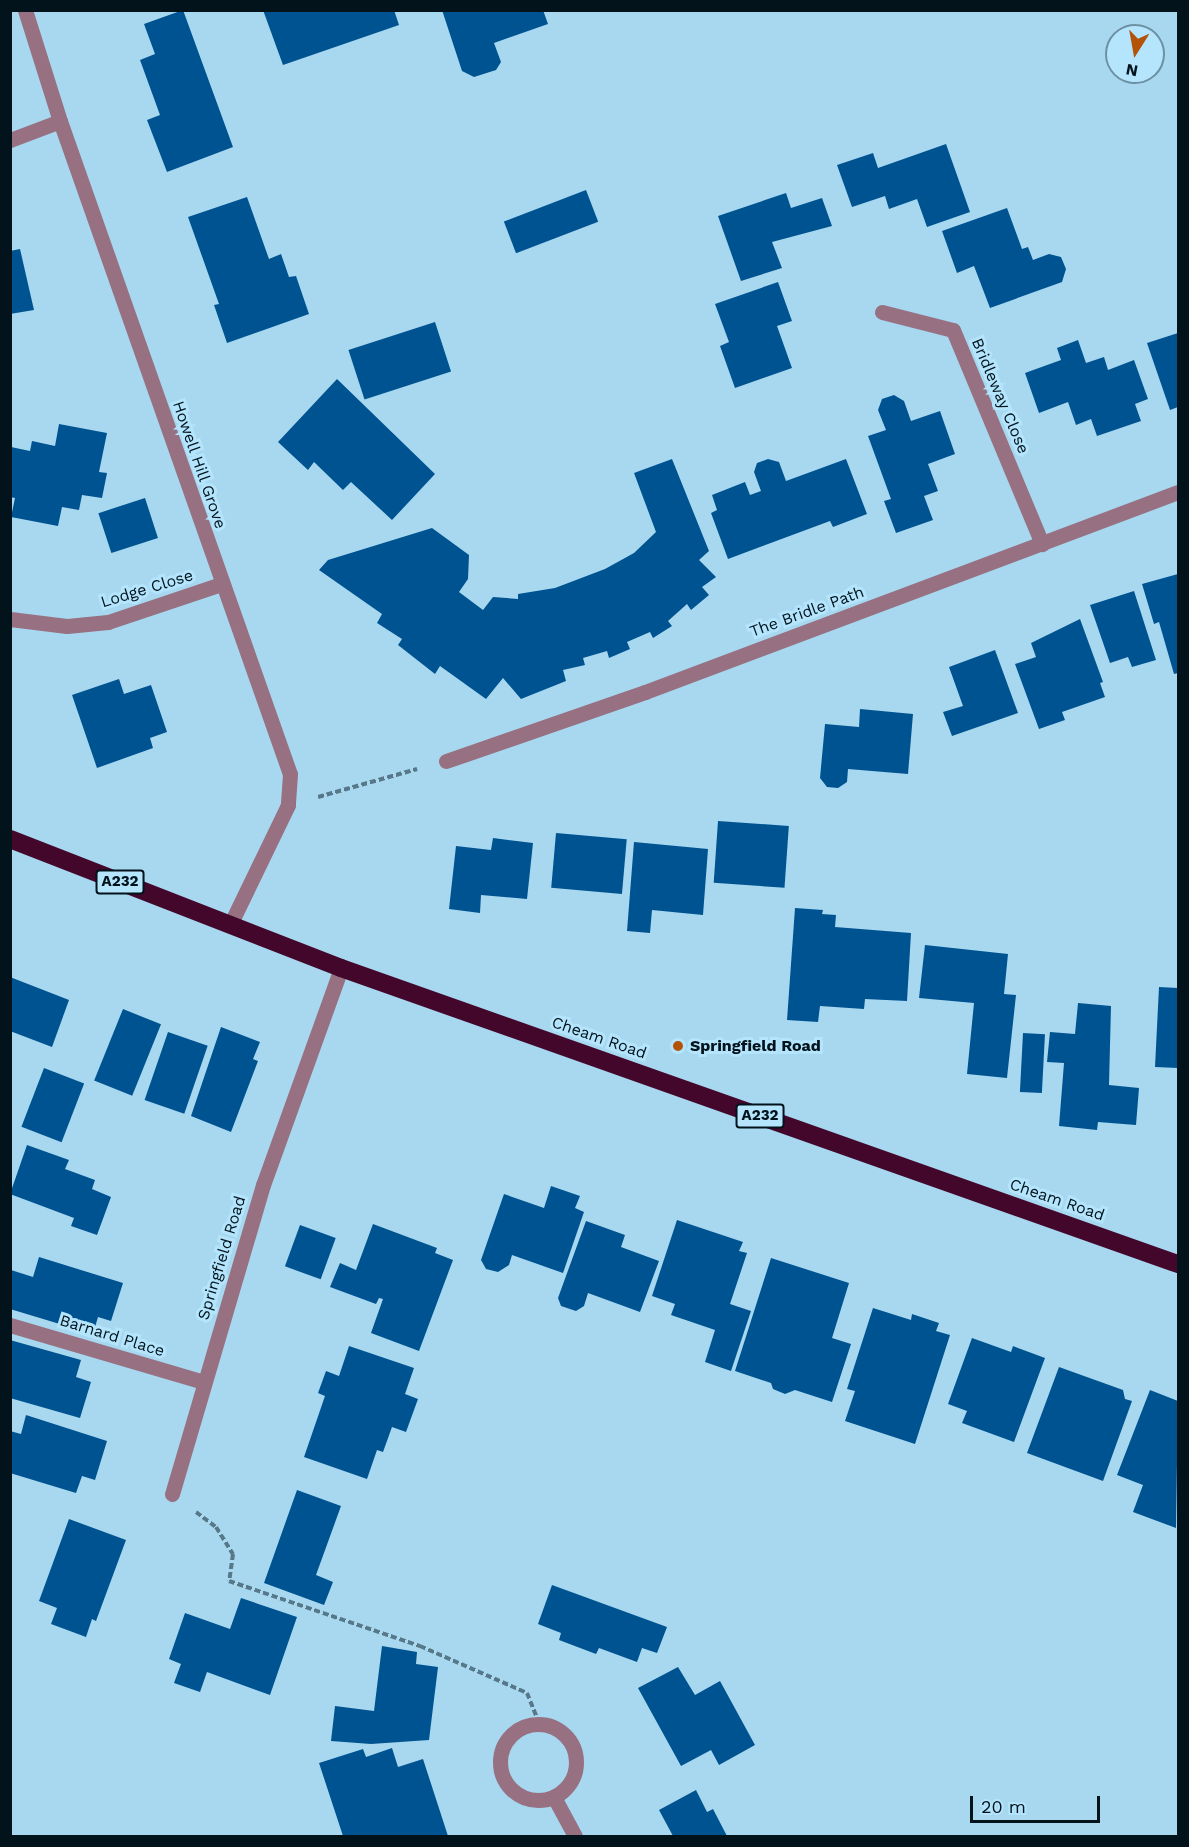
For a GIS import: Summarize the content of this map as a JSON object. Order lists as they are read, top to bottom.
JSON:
{
  "streets": {
    "highway": ["A232", "Cheam Road"],
    "street": [
      "Bridleway Close",
      "Howell Hill Grove",
      "Lodge Close",
      "The Bridle Path",
      "Springfield Road",
      "Barnard Place"
    ]
  },
  "crossings": [
    ["Bridleway Close", "The Bridle Path"],
    ["Howell Hill Grove", "Lodge Close"],
    ["Howell Hill Grove", "Cheam Road"],
    ["Cheam Road", "Springfield Road"],
    ["Springfield Road", "Barnard Place"]
  ],
  "places": ["Springfield Road"],
  "scale_bar": "20 m",
  "north": "bottom"
}
